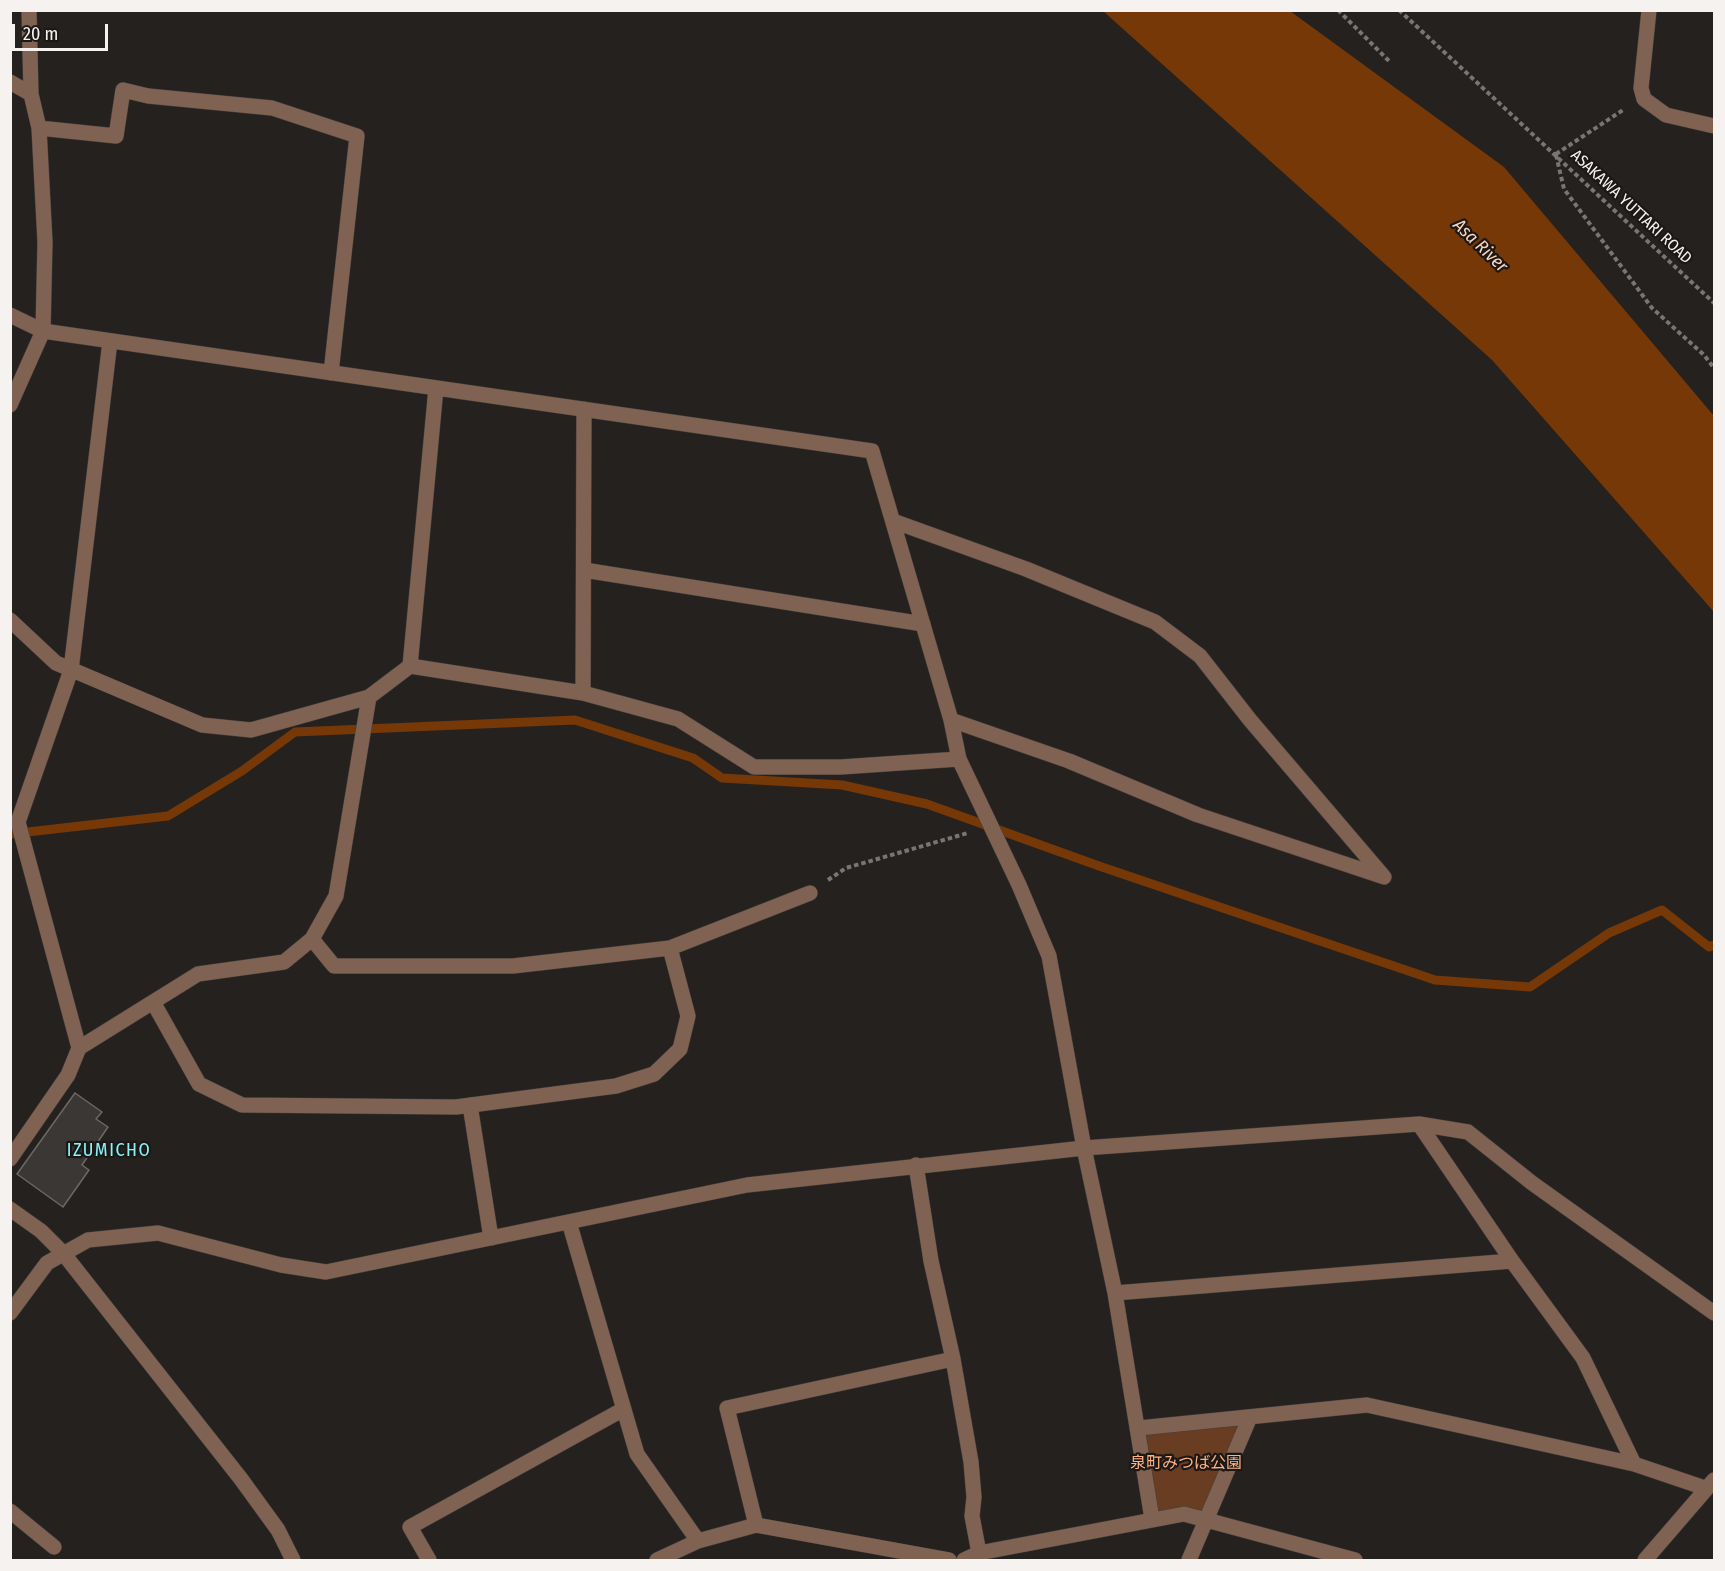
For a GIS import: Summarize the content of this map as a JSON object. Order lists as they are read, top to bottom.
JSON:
{
  "streets": {
    "path": ["ASAKAWA YUTTARI ROAD"]
  },
  "districts": ["IZUMICHO"],
  "water": ["Asa River"],
  "parks": ["泉町みつば公園"],
  "scale_bar": "20 m"
}
